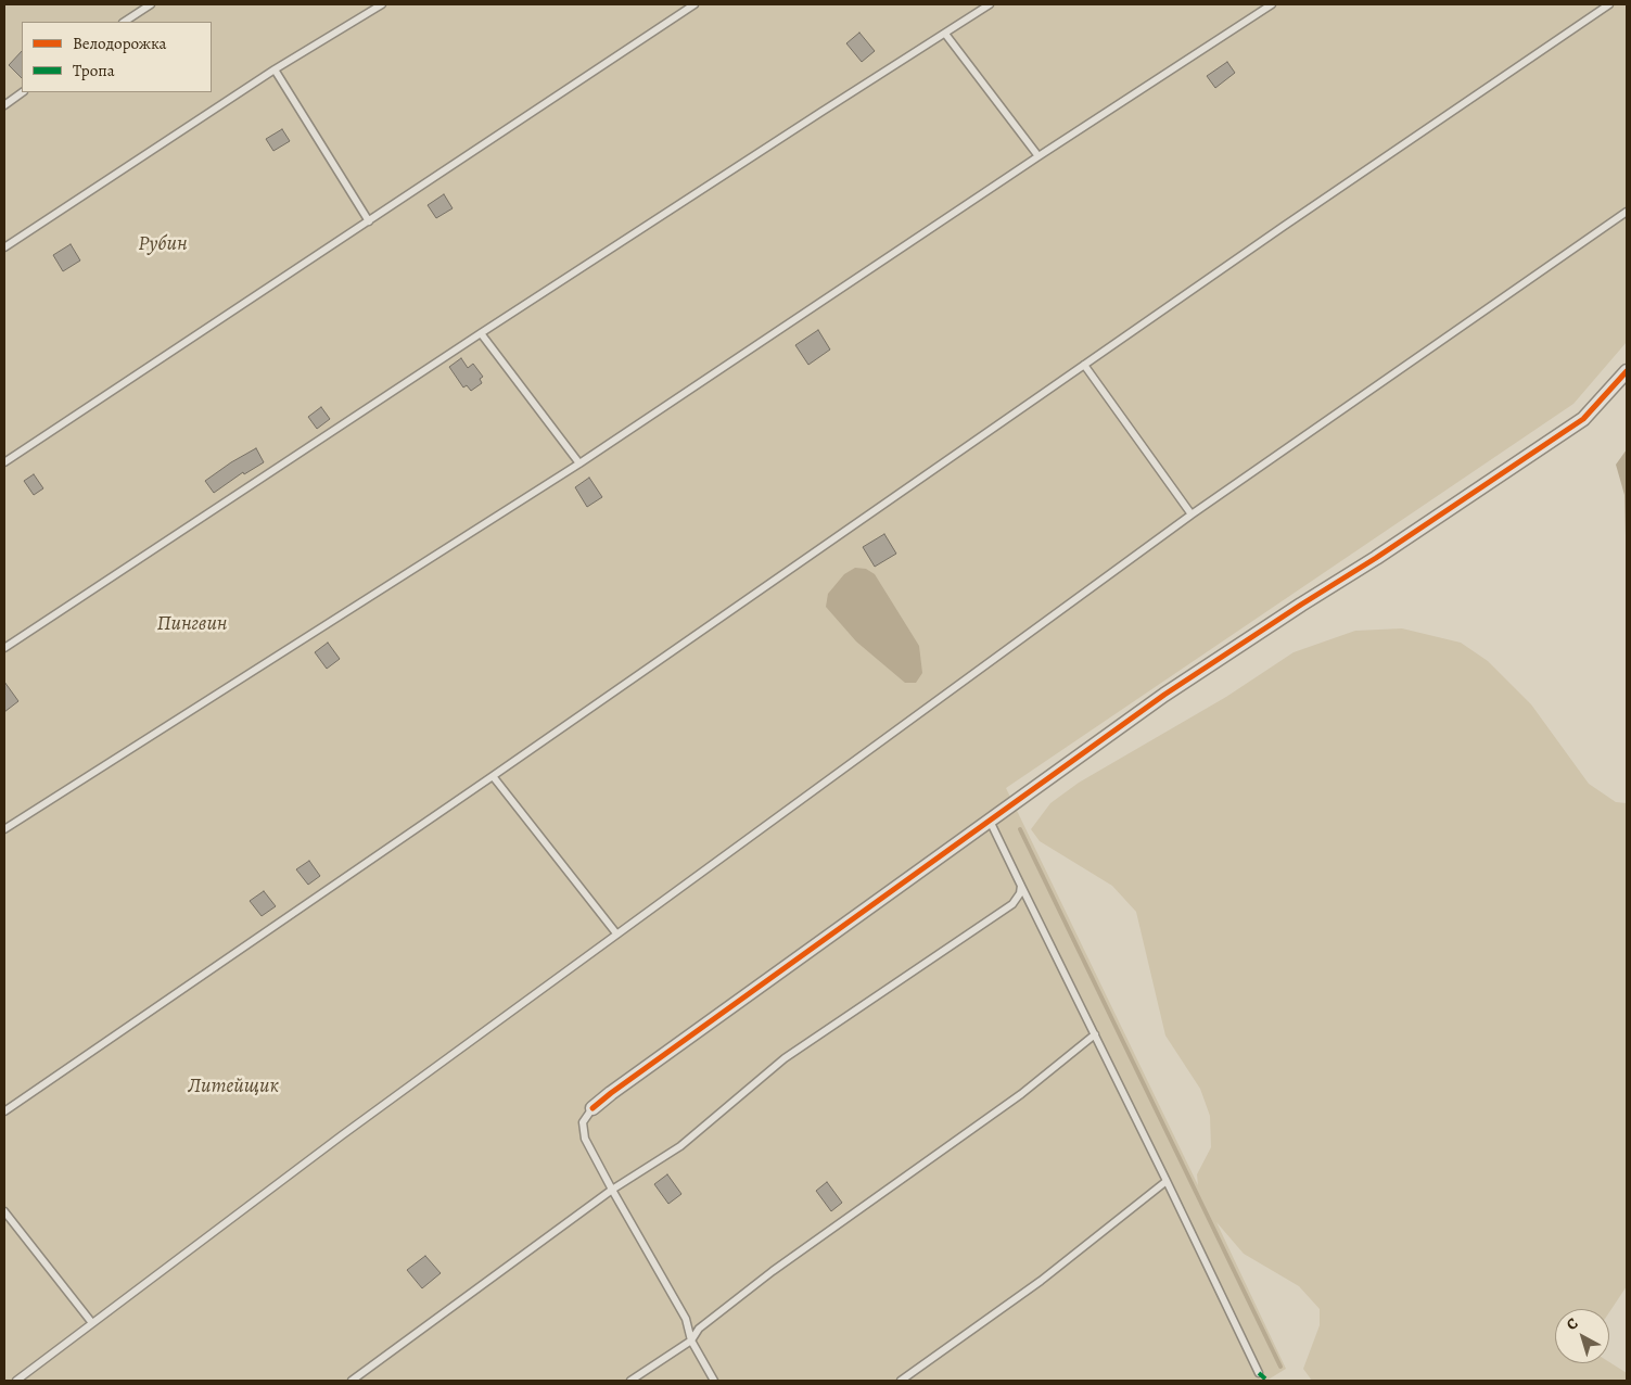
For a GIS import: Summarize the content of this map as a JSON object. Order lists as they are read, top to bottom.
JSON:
{
  "parks": ["Рубин", "Пингвин", "Литейщик"],
  "legend": ["Велодорожка", "Тропа"],
  "north": "top left"
}
